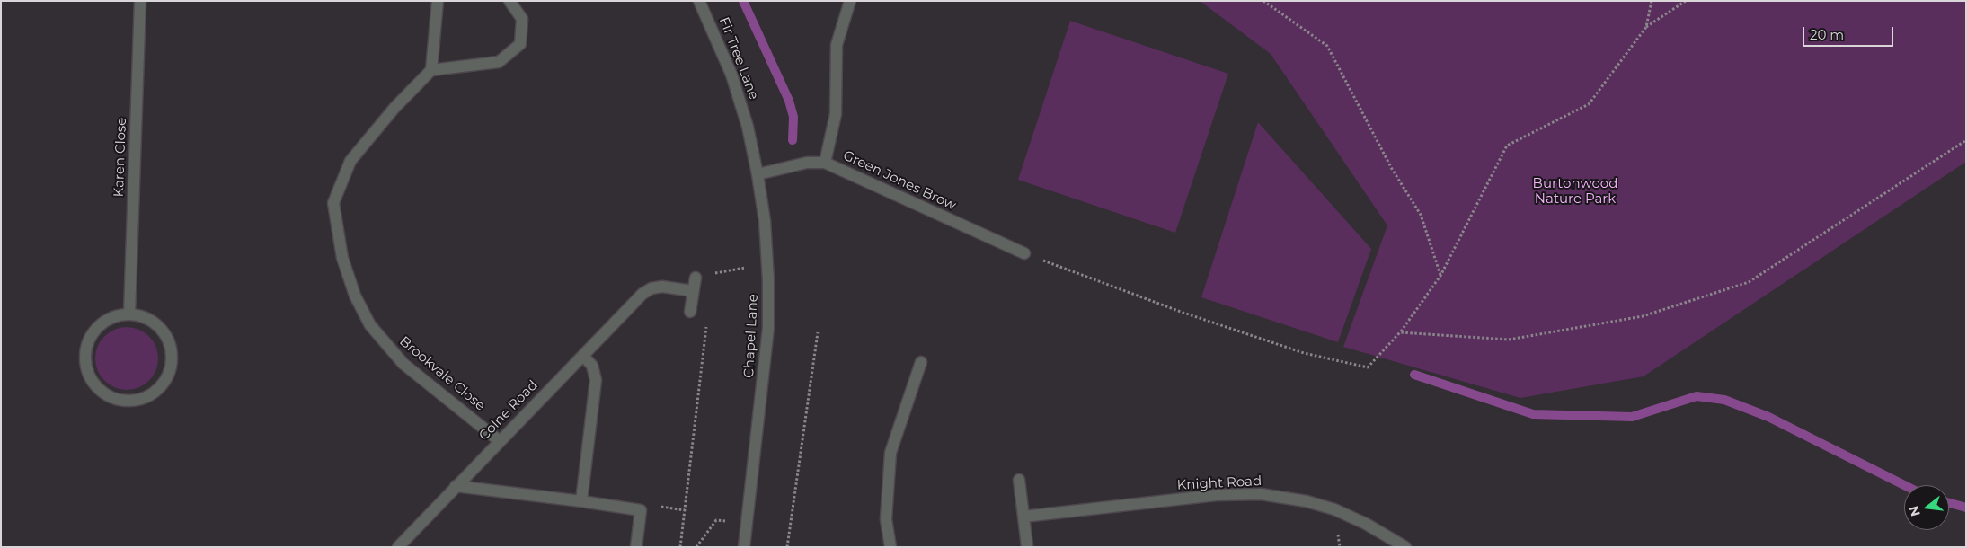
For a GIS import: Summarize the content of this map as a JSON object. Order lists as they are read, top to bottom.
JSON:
{
  "streets": {
    "street": [
      "Fir Tree Lane",
      "Karen Close",
      "Green Jones Brow",
      "Chapel Lane",
      "Brookvale Close",
      "Colne Road",
      "Knight Road"
    ]
  },
  "crossings": [
    ["Fir Tree Lane", "Chapel Lane"],
    ["Green Jones Brow", "Chapel Lane"],
    ["Brookvale Close", "Colne Road"]
  ],
  "parks": ["Burtonwood Nature Park"],
  "scale_bar": "20 m",
  "north": "left"
}
